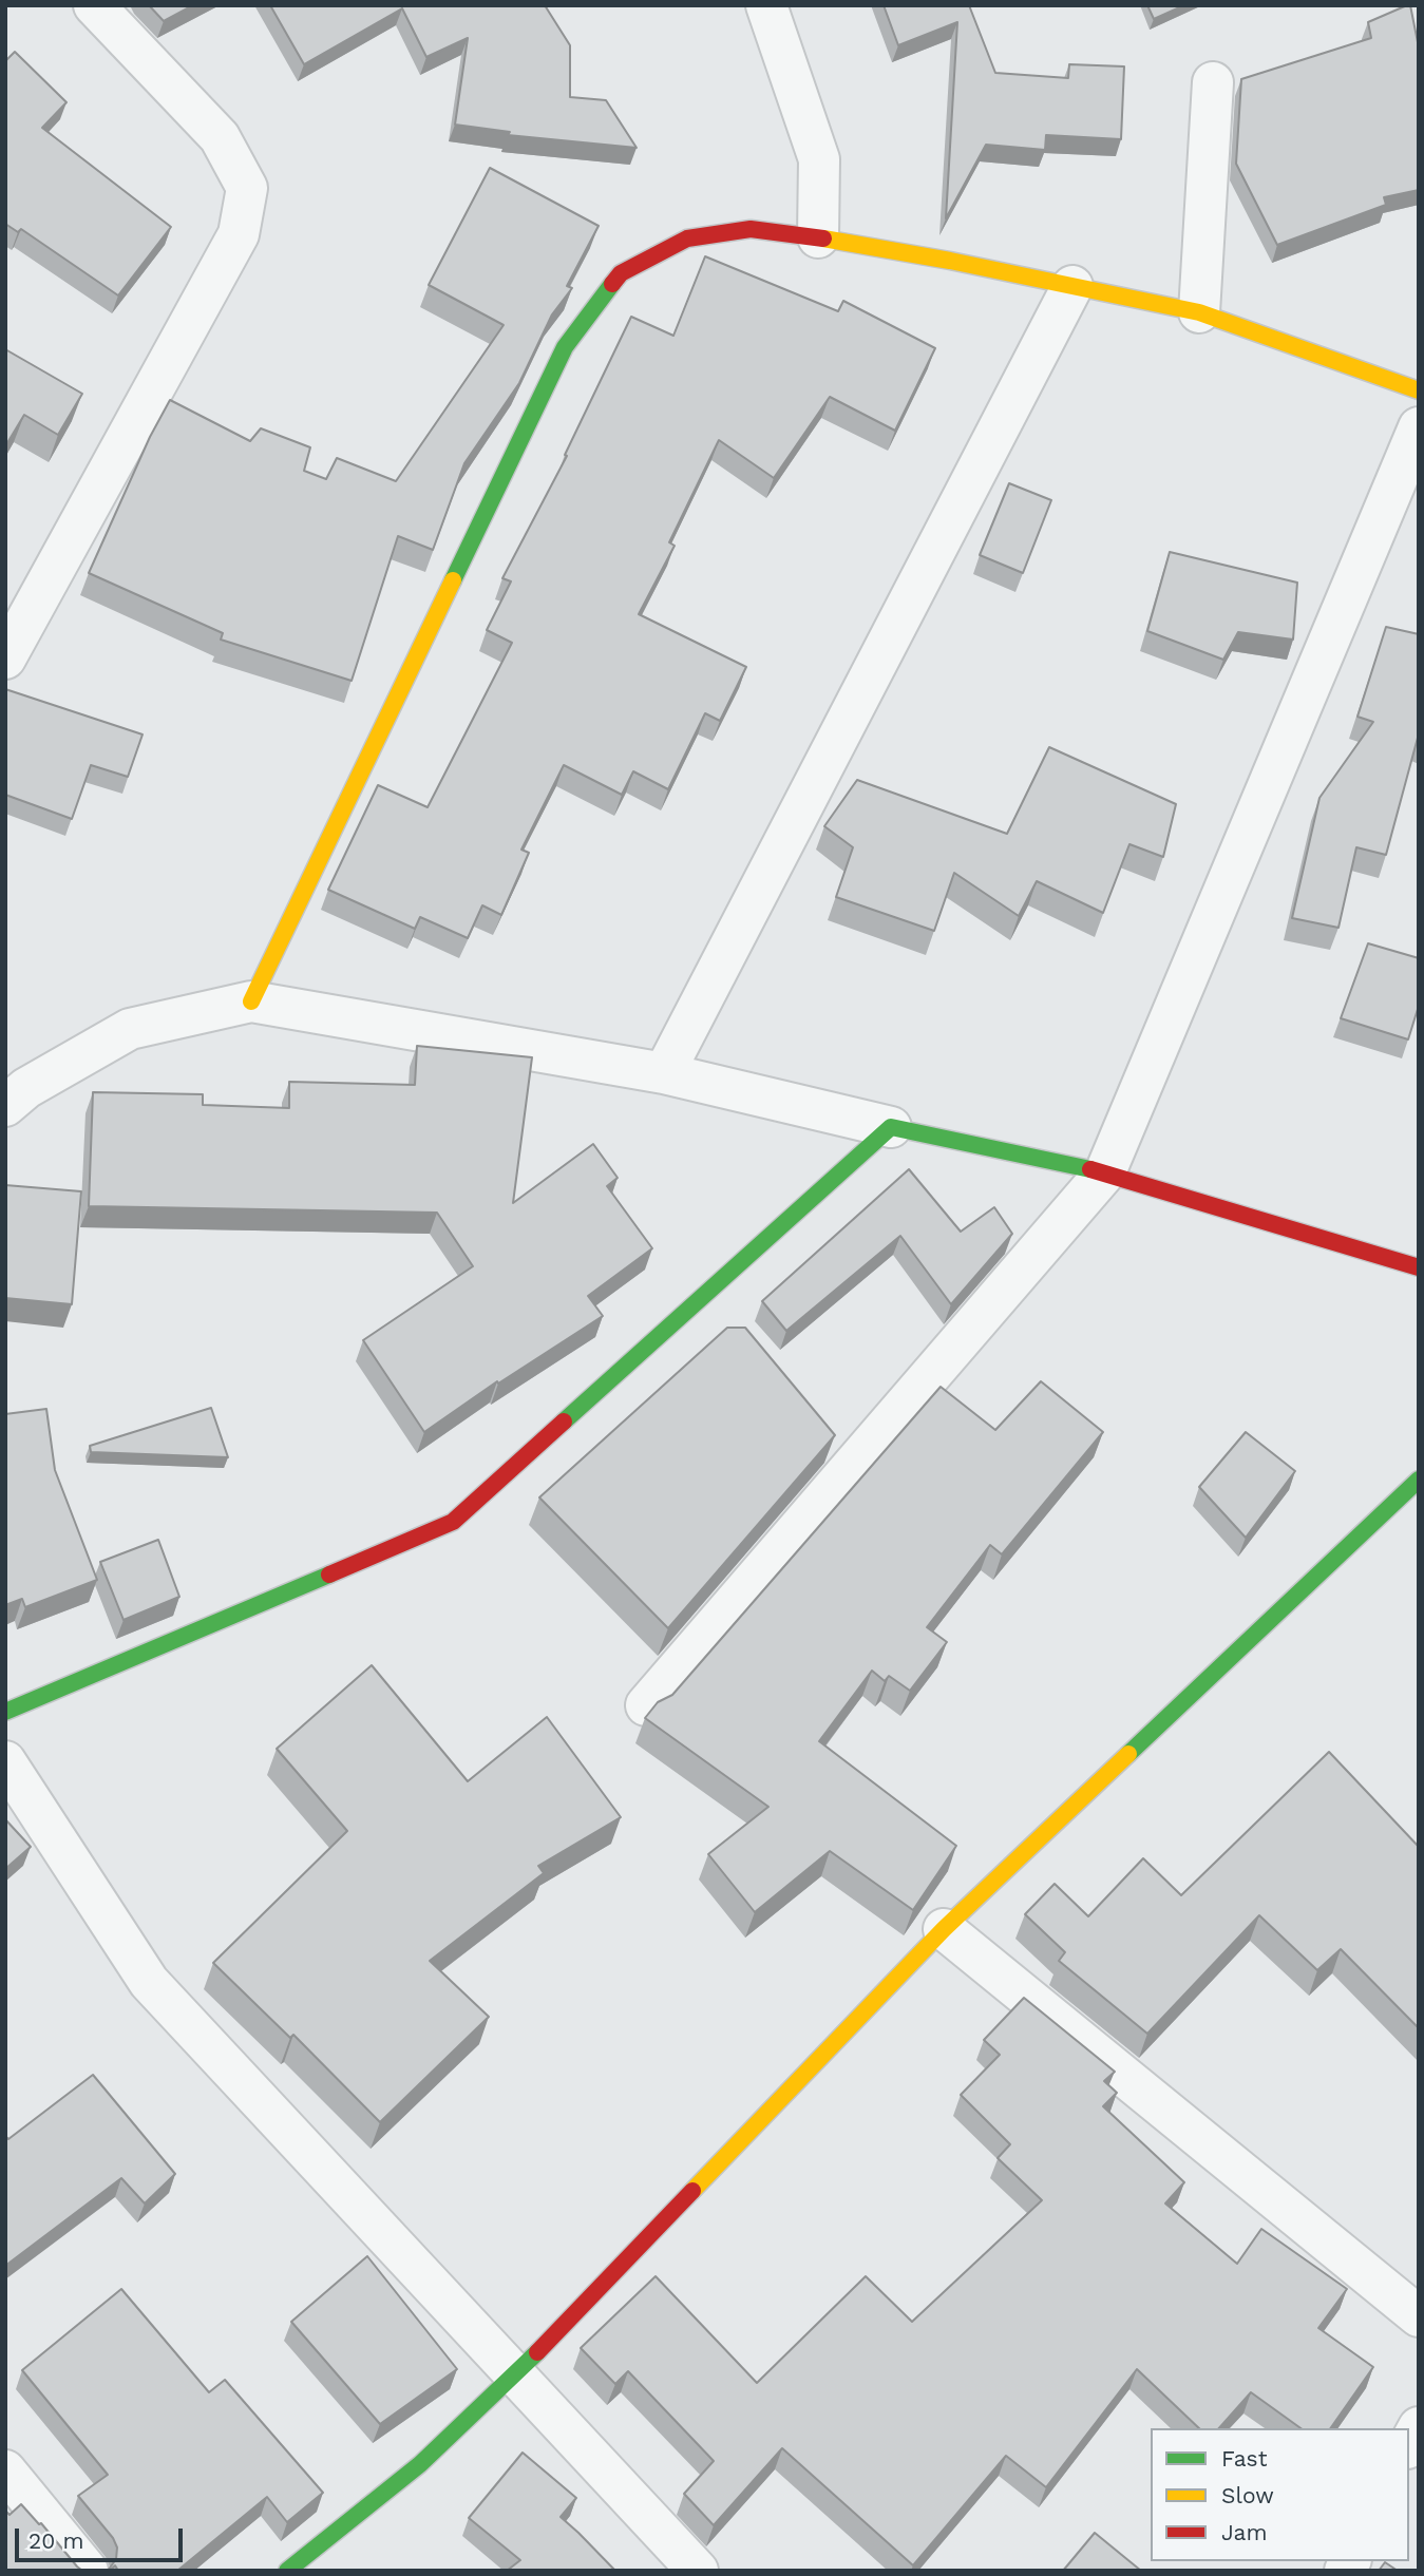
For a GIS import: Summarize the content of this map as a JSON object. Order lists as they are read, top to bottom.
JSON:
{
  "legend": ["Fast", "Slow", "Jam"],
  "scale_bar": "20 m"
}
